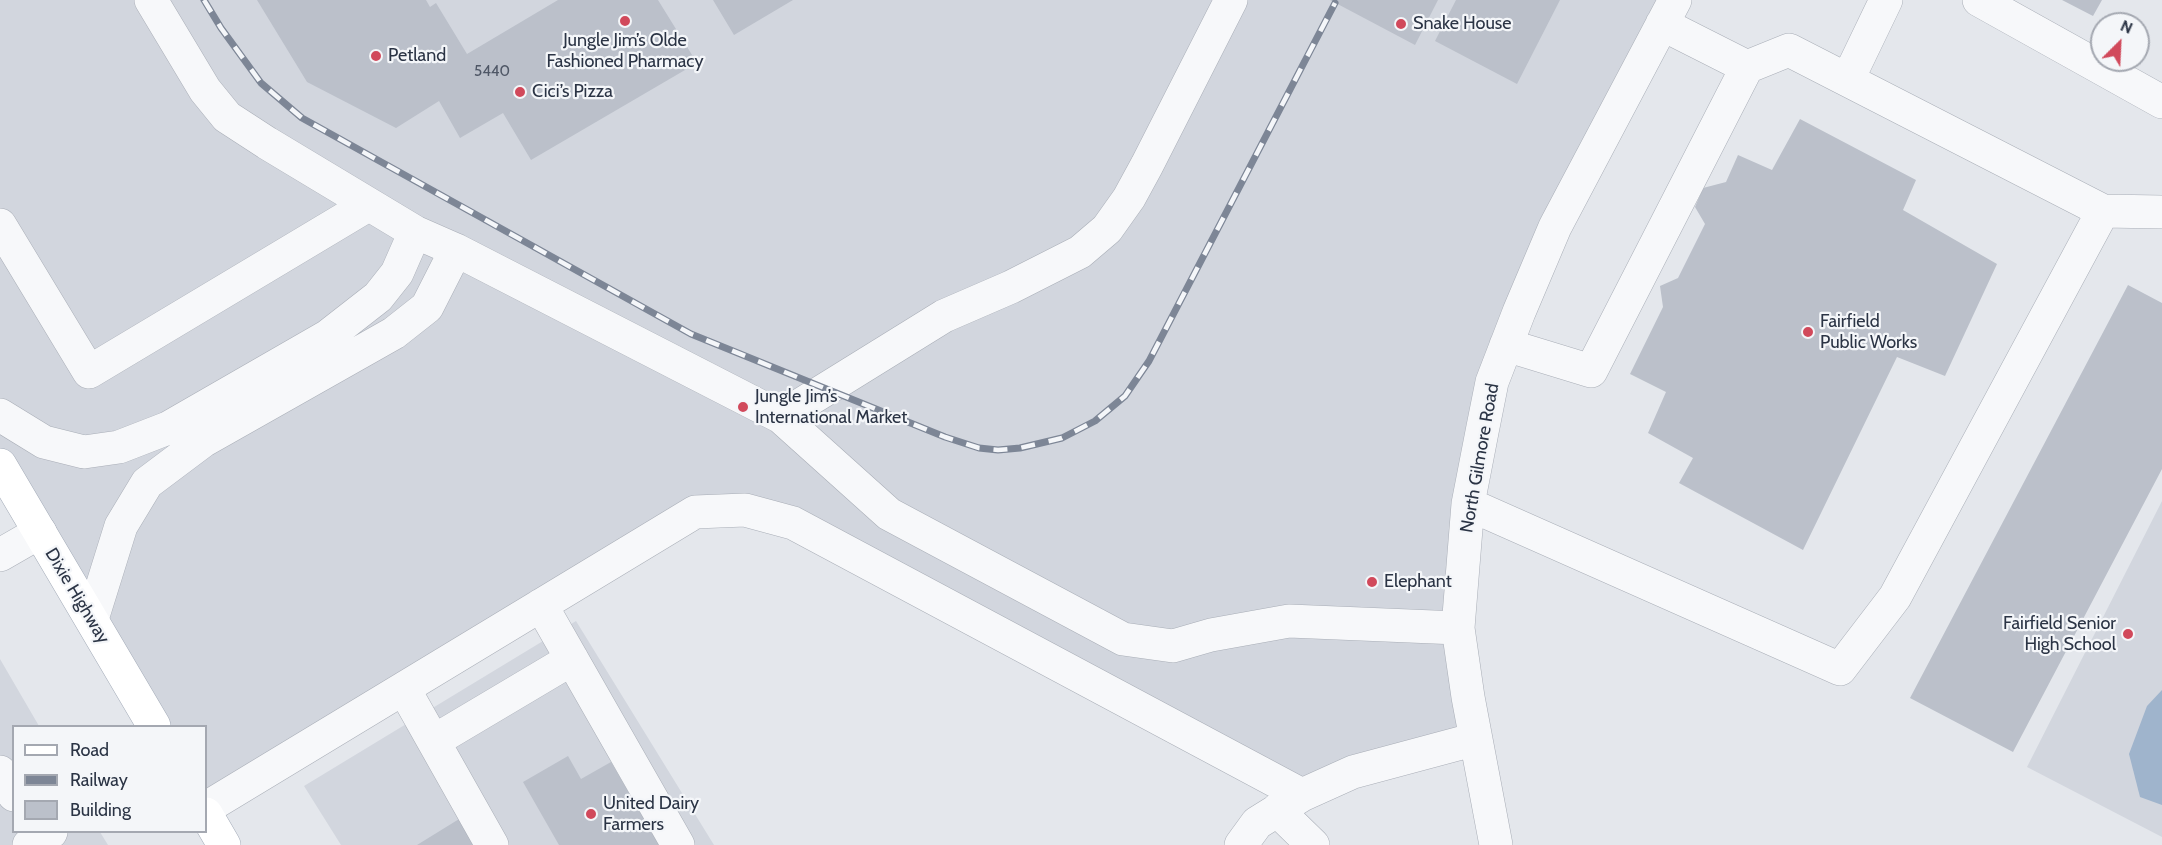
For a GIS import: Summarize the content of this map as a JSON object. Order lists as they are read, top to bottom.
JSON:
{
  "streets": {
    "main road": ["Dixie Highway"],
    "street": ["North Gilmore Road"]
  },
  "places": [
    "Jungle Jim’s Olde Fashioned Pharmacy",
    "Snake House",
    "Petland",
    "Cici’s Pizza",
    "Fairfield Public Works",
    "Jungle Jim’s International Market",
    "Elephant",
    "Fairfield Senior High School",
    "United Dairy Farmers"
  ],
  "house_numbers": ["5440"],
  "legend": ["Road", "Railway", "Building"],
  "north": "top right"
}
